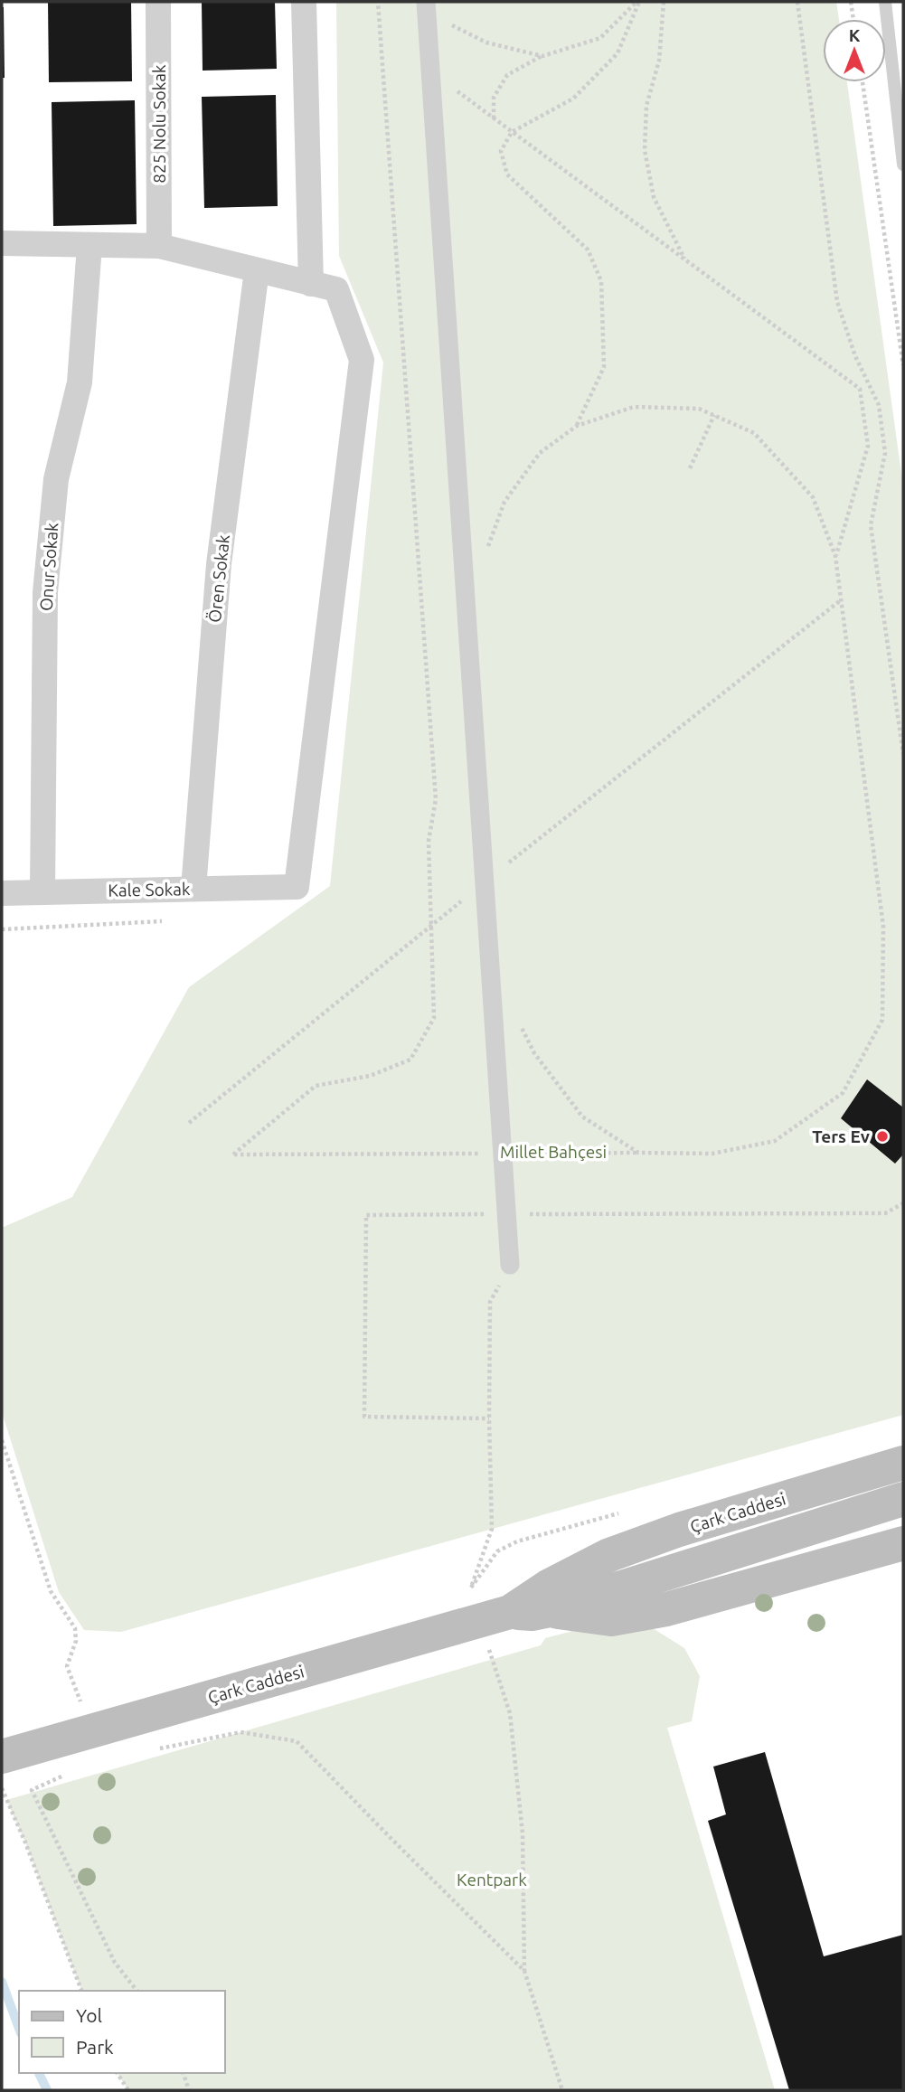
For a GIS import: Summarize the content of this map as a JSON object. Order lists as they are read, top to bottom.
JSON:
{
  "streets": {
    "main road": ["Çark Caddesi"],
    "street": [
      "825 Nolu Sokak",
      "Onur Sokak",
      "Ören Sokak",
      "Kale Sokak"
    ]
  },
  "crossings": [
    ["Onur Sokak", "Kale Sokak"],
    ["Ören Sokak", "Kale Sokak"]
  ],
  "parks": ["Millet Bahçesi", "Kentpark"],
  "places": ["Ters Ev"],
  "legend": ["Yol", "Park"],
  "north": "top"
}
